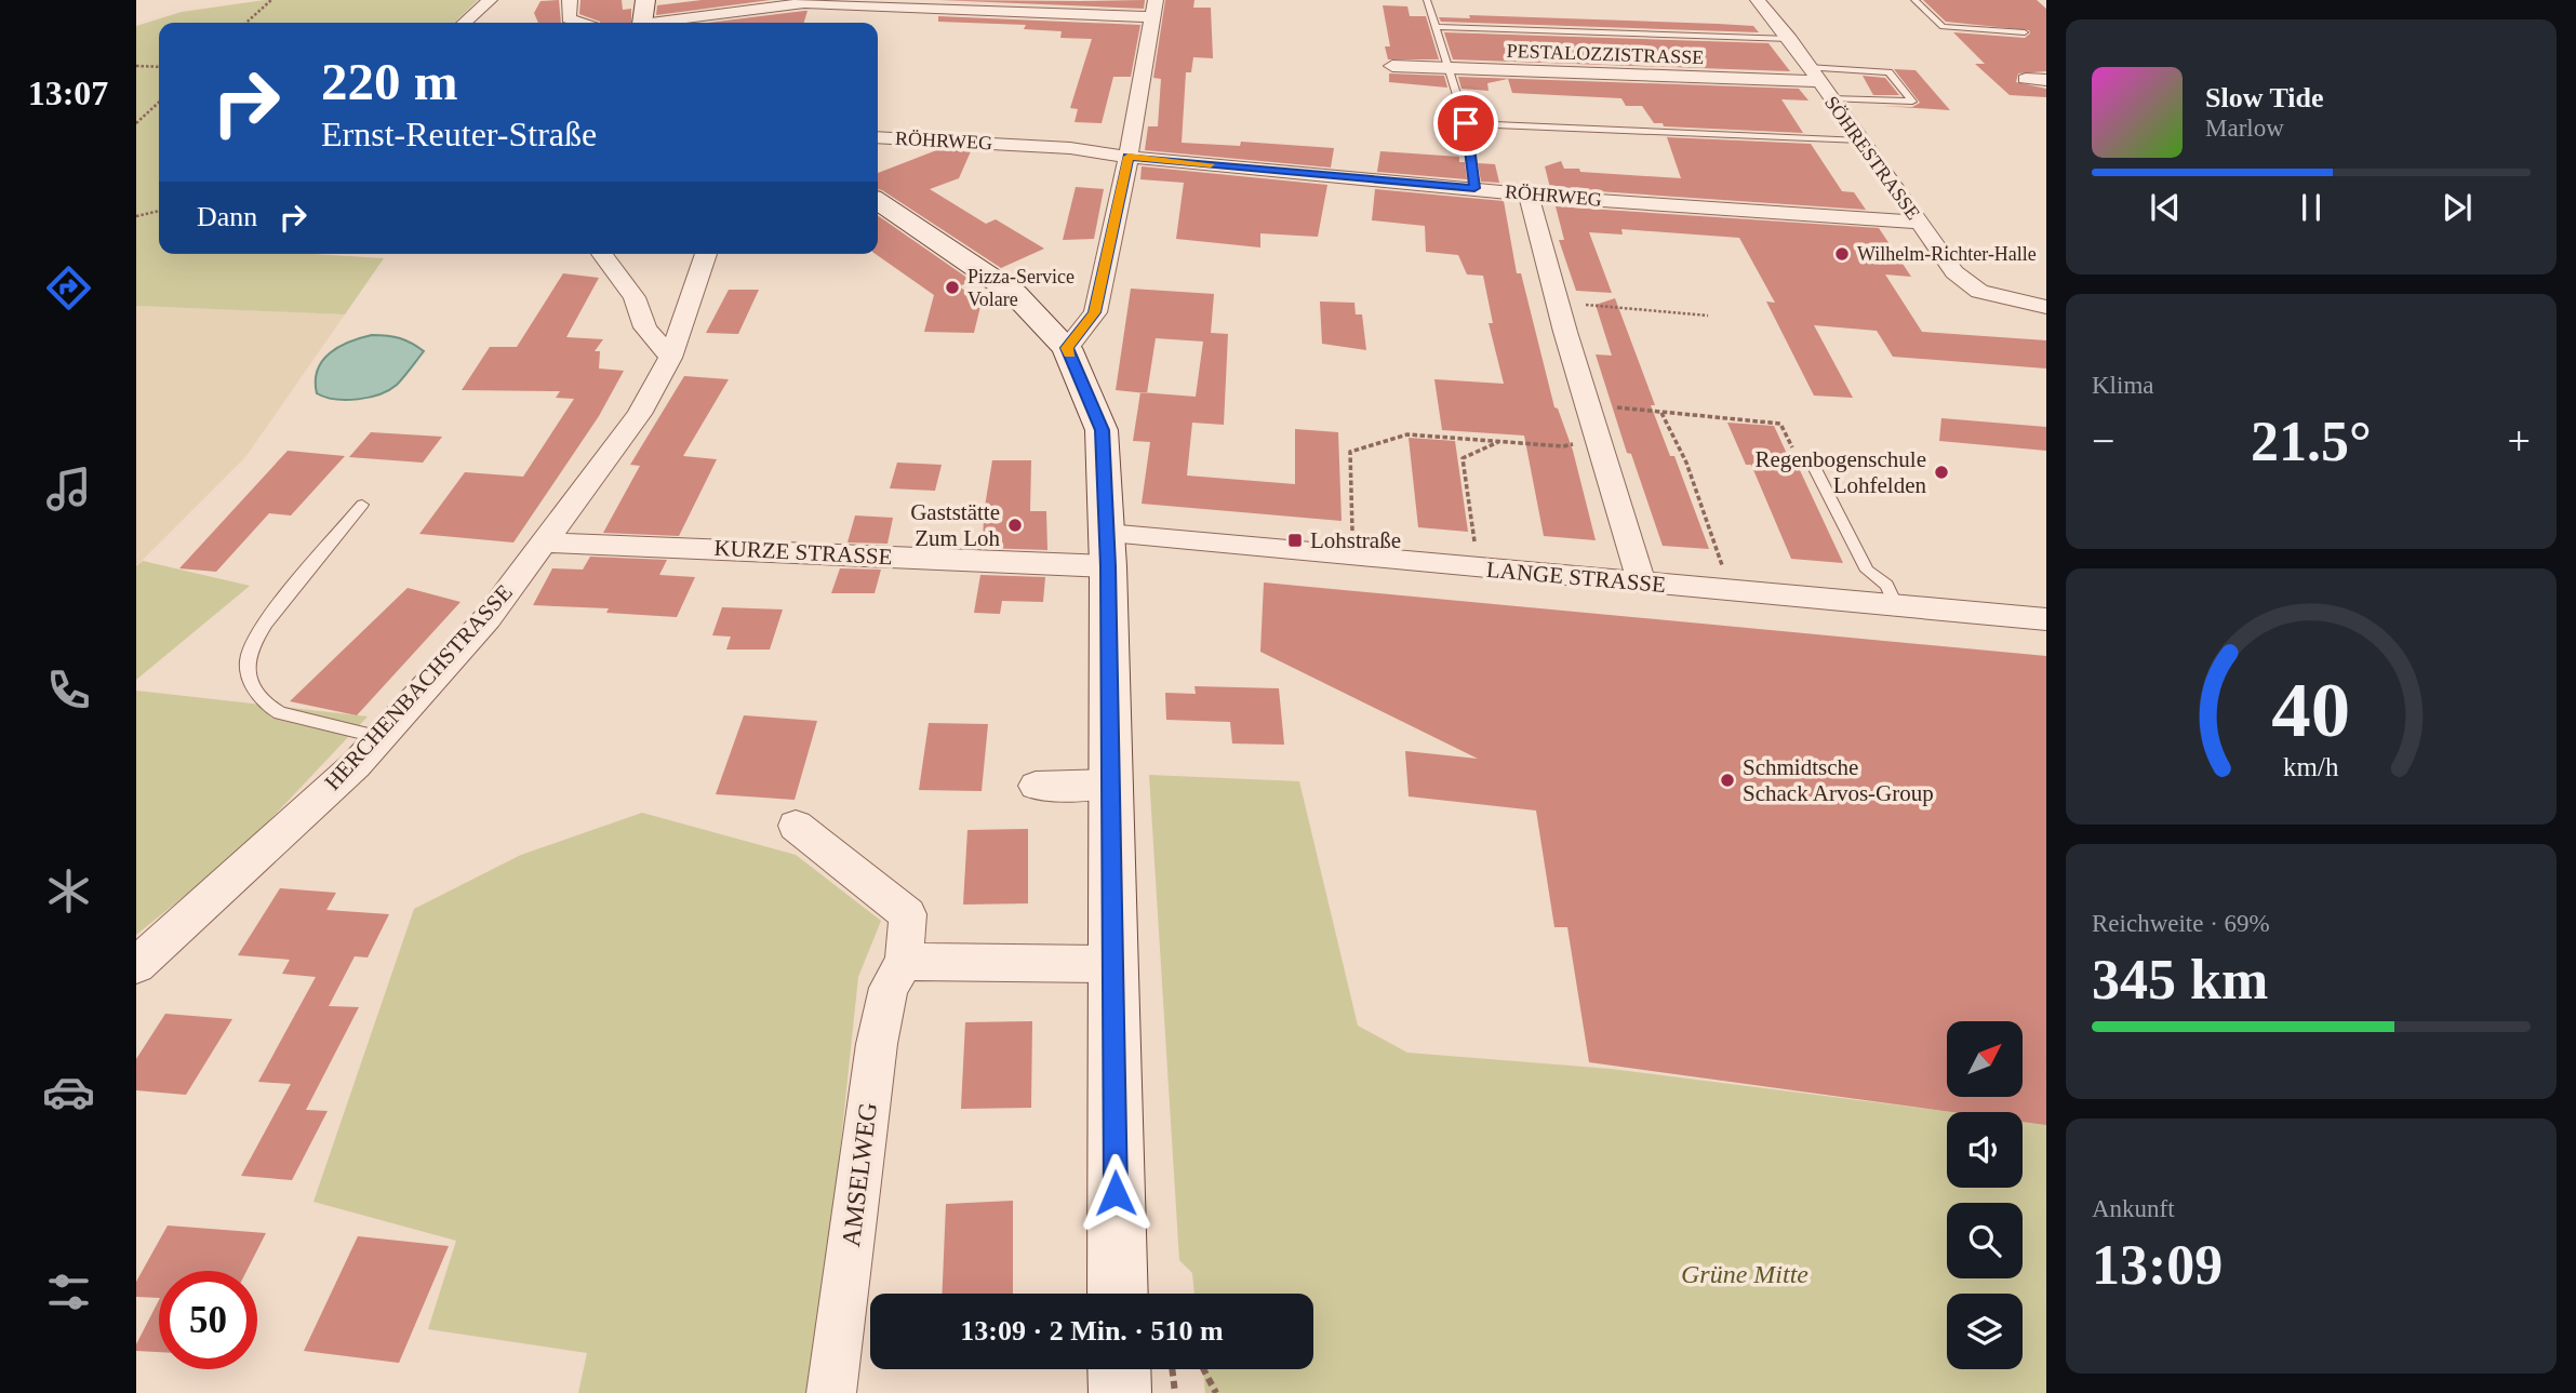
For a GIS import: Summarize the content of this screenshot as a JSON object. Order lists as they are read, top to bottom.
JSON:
{
  "streets": {
    "street": [
      "PESTALOZZISTRASSE",
      "RÖHRWEG",
      "SÖHRESTRASSE",
      "KURZE STRASSE",
      "LANGE STRASSE",
      "HERCHENBACHSTRASSE",
      "AMSELWEG"
    ]
  },
  "crossings": [
    ["PESTALOZZISTRASSE", "SÖHRESTRASSE"],
    ["RÖHRWEG", "SÖHRESTRASSE"],
    ["KURZE STRASSE", "LANGE STRASSE"],
    ["KURZE STRASSE", "HERCHENBACHSTRASSE"]
  ],
  "parks": ["Grüne Mitte"],
  "places": {
    "other": [
      "Wilhelm-Richter-Halle",
      "Pizza-Service Volare",
      "Regenbogenschule Lohfelden",
      "Gaststätte Zum Loh",
      "Schmidtsche Schack Arvos-Group"
    ],
    "transit": ["Lohstraße"]
  },
  "north": "top right",
  "page": {
    "tabs": "13:07",
    "turn": ["220 m", "Ernst-Reuter-Straße"],
    "song": ["Slow Tide", "Marlow"],
    "then": "Dann",
    "tile": [
      "Klima",
      ["Reichweite · 69%", "345 km"],
      ["Ankunft", "13:09"]
    ],
    "heat": ["−", "21.5°", "+"],
    "limit": "50",
    "trip": "13:09 · 2 Min. · 510 m",
    "gauge": ["40", "km/h"]
  }
}
